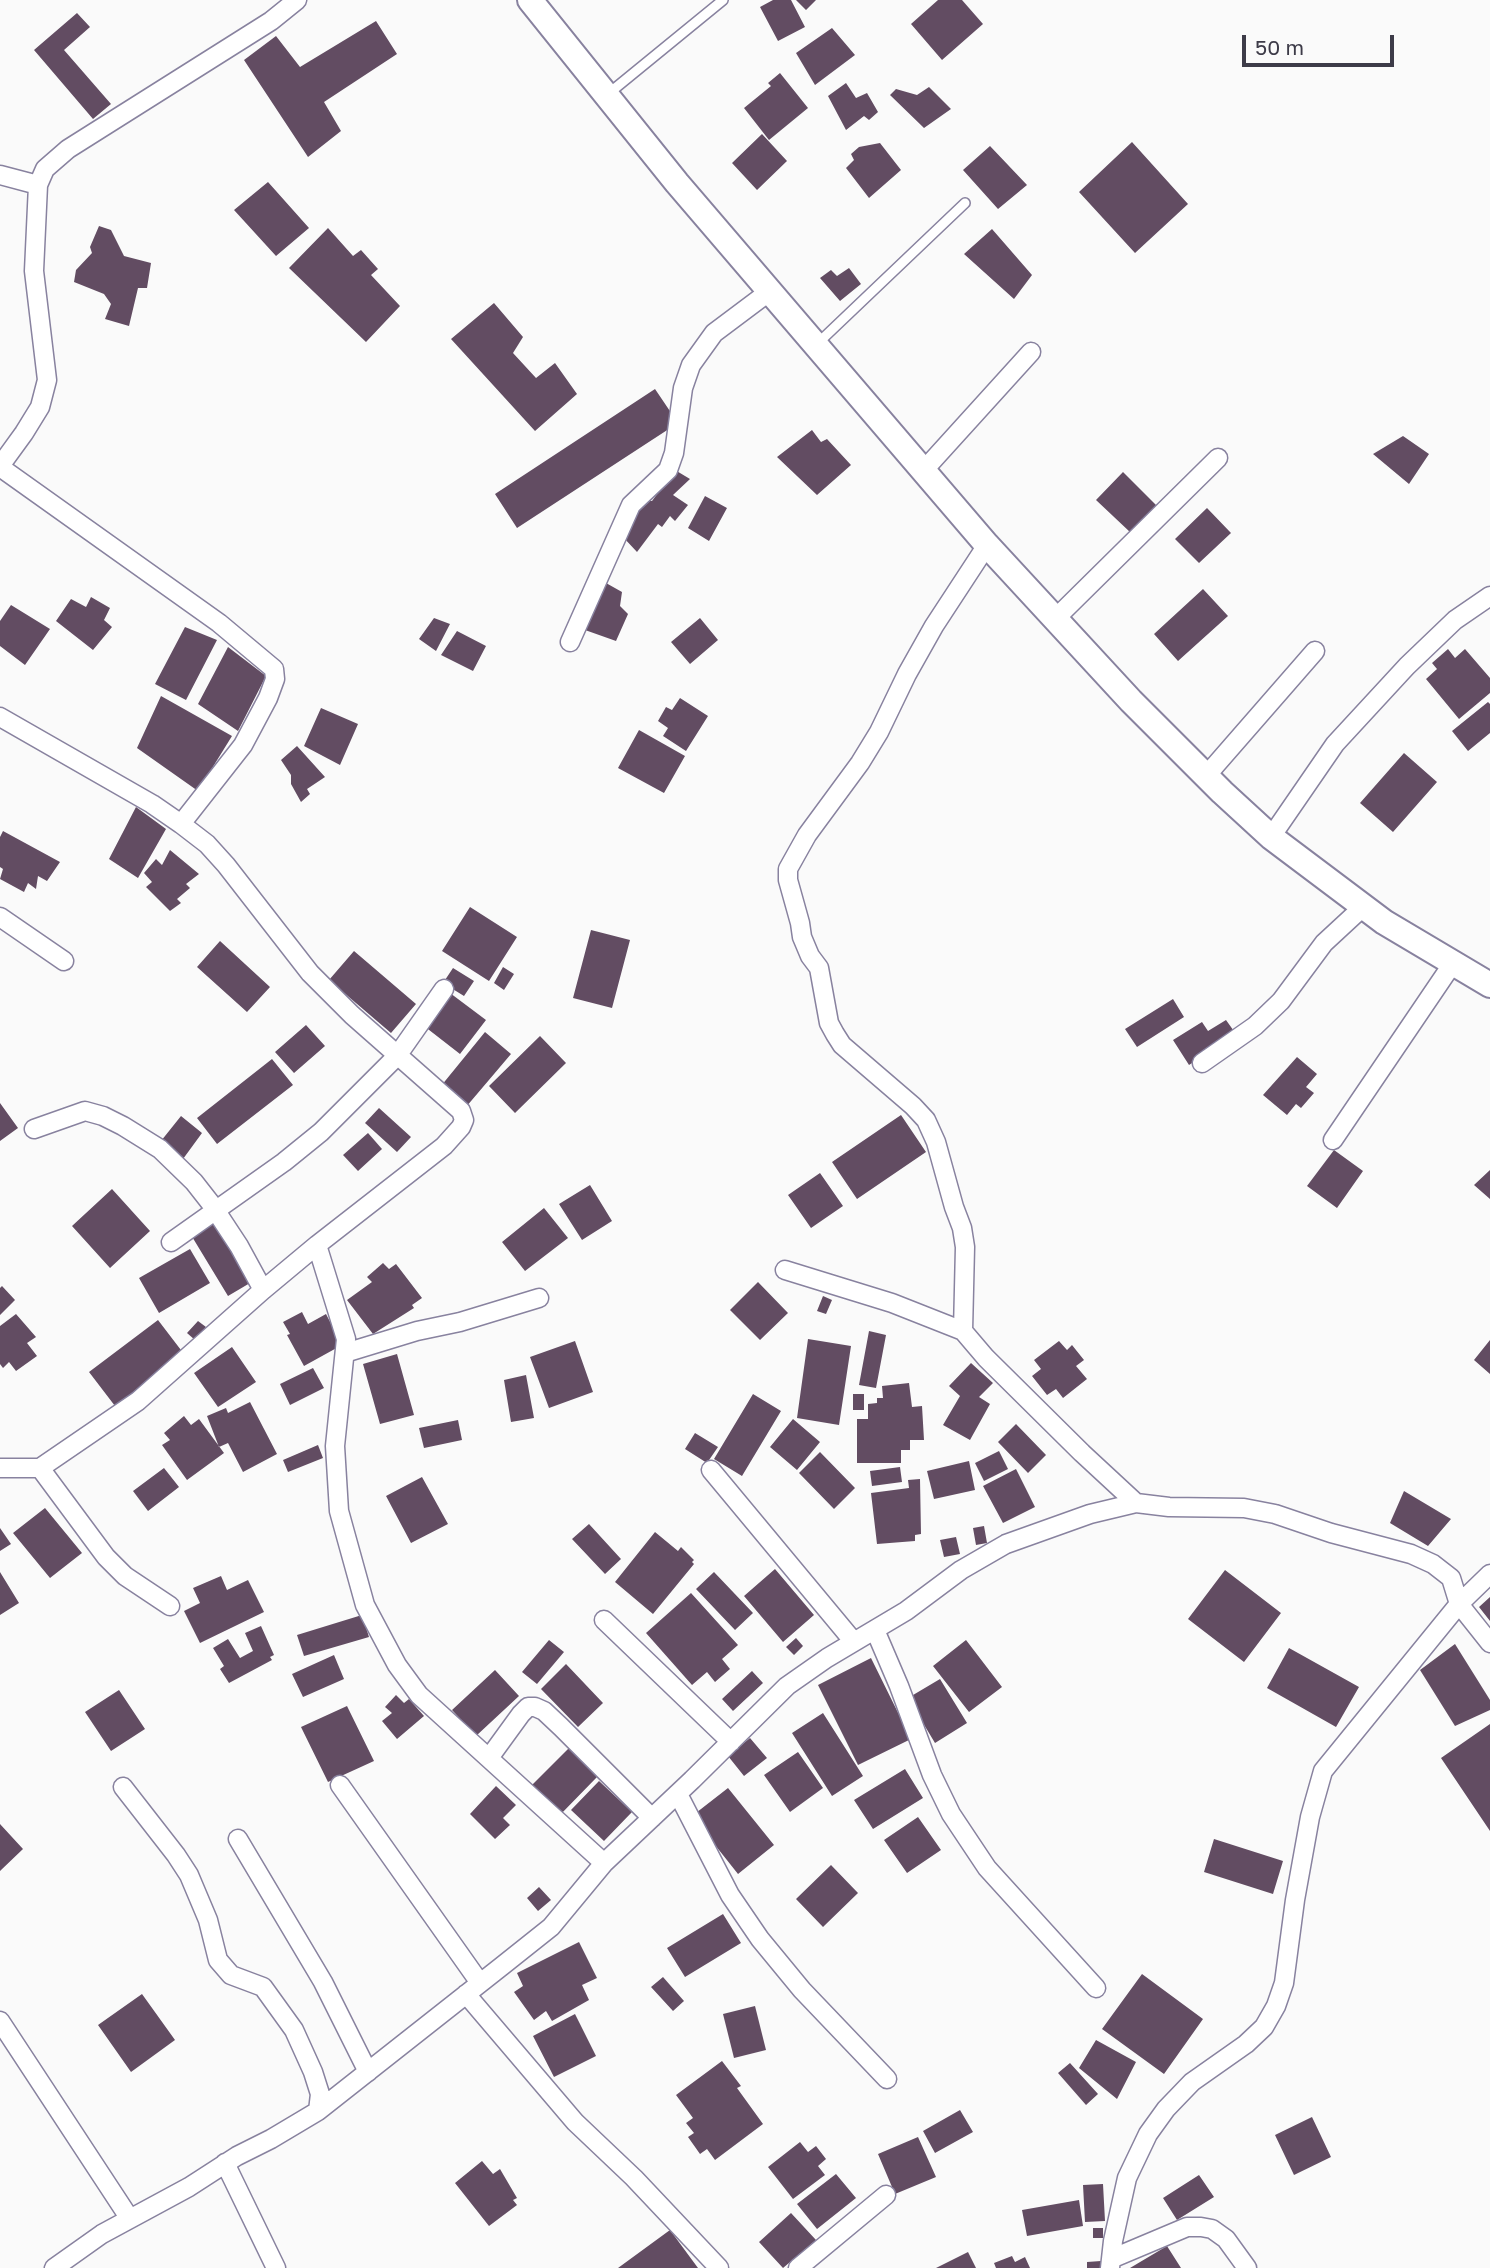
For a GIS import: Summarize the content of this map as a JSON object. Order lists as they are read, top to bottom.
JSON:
{
  "scale_bar": "50 m"
}
